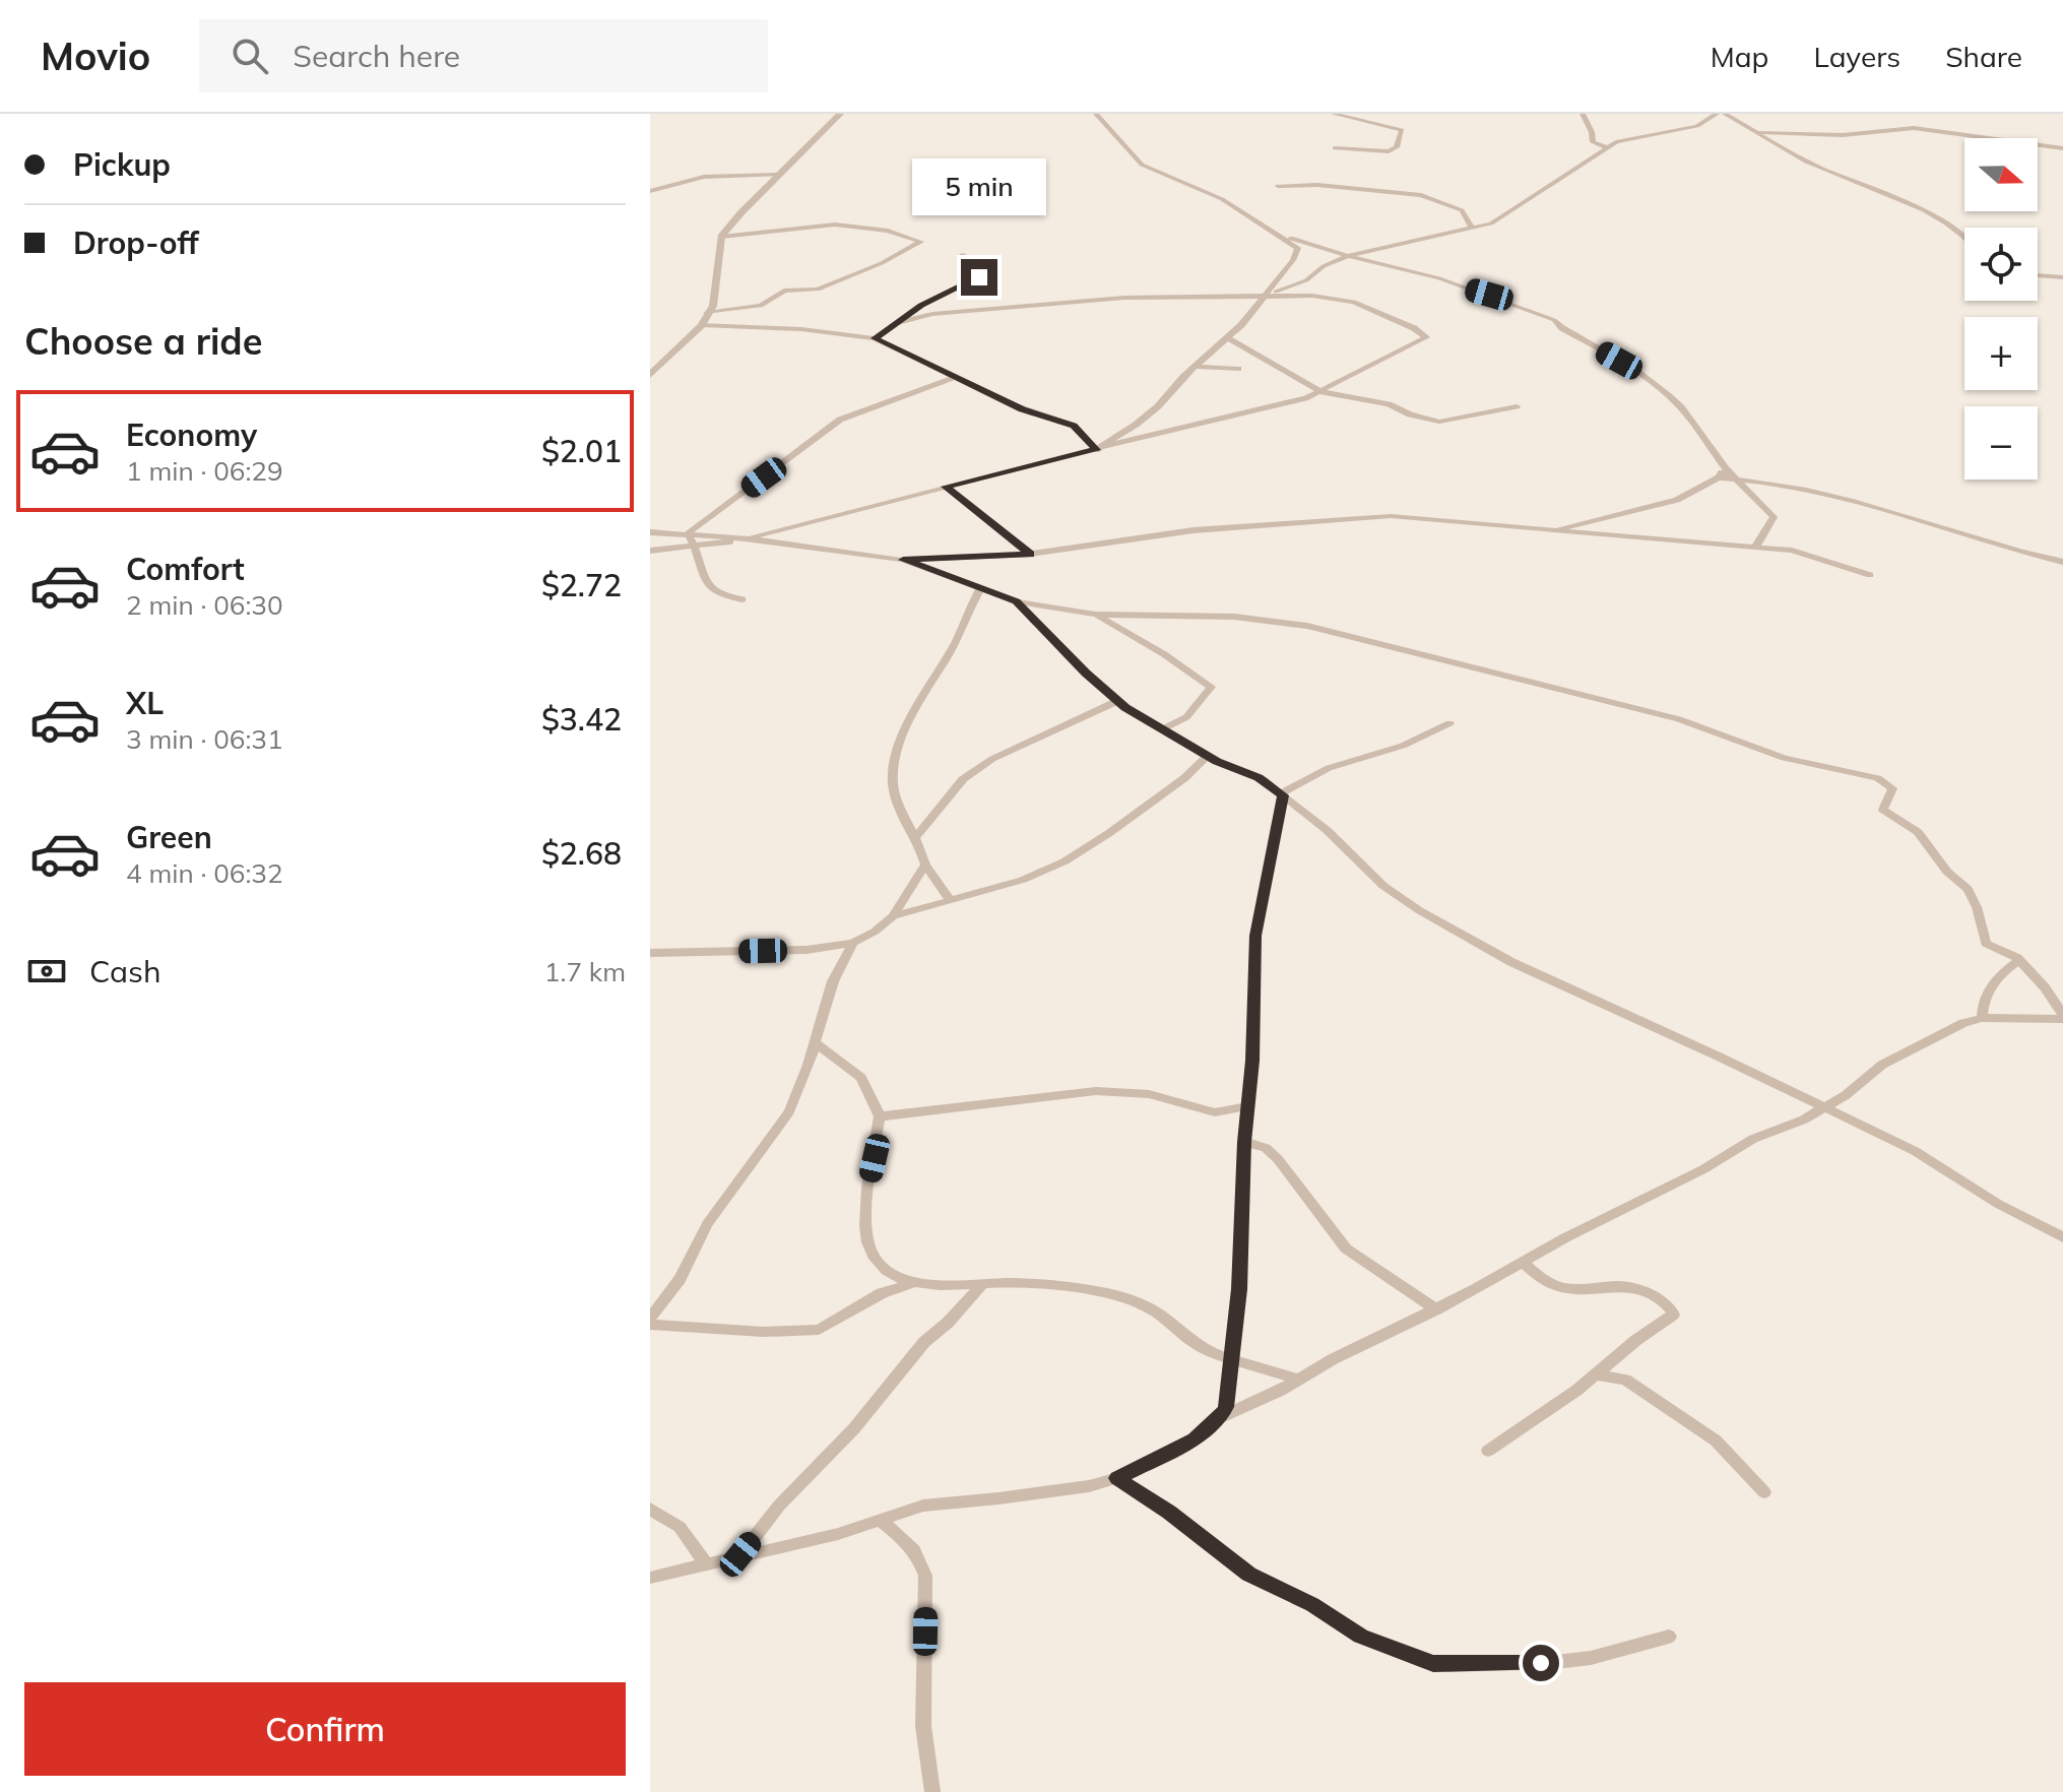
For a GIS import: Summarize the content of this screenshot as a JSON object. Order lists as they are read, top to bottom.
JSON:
{
  "north": "right",
  "page": {
    "header": "Movio",
    "search": "Search here",
    "nav": ["Map", "Layers", "Share"],
    "banner": ["Pickup", "Drop-off"],
    "map_buttons": ["+", "−"],
    "bubble": "5 min",
    "heading": "Choose a ride",
    "list": [
      {
        "name": "Economy",
        "note": "1 min · 06:29",
        "value": "$2.01"
      },
      {
        "name": "Comfort",
        "note": "2 min · 06:30",
        "value": "$2.72"
      },
      {
        "name": "XL",
        "note": "3 min · 06:31",
        "value": "$3.42"
      },
      {
        "name": "Green",
        "note": "4 min · 06:32",
        "value": "$2.68"
      }
    ],
    "pay": ["Cash", "1.7 km"],
    "buttons": "Confirm"
  }
}
